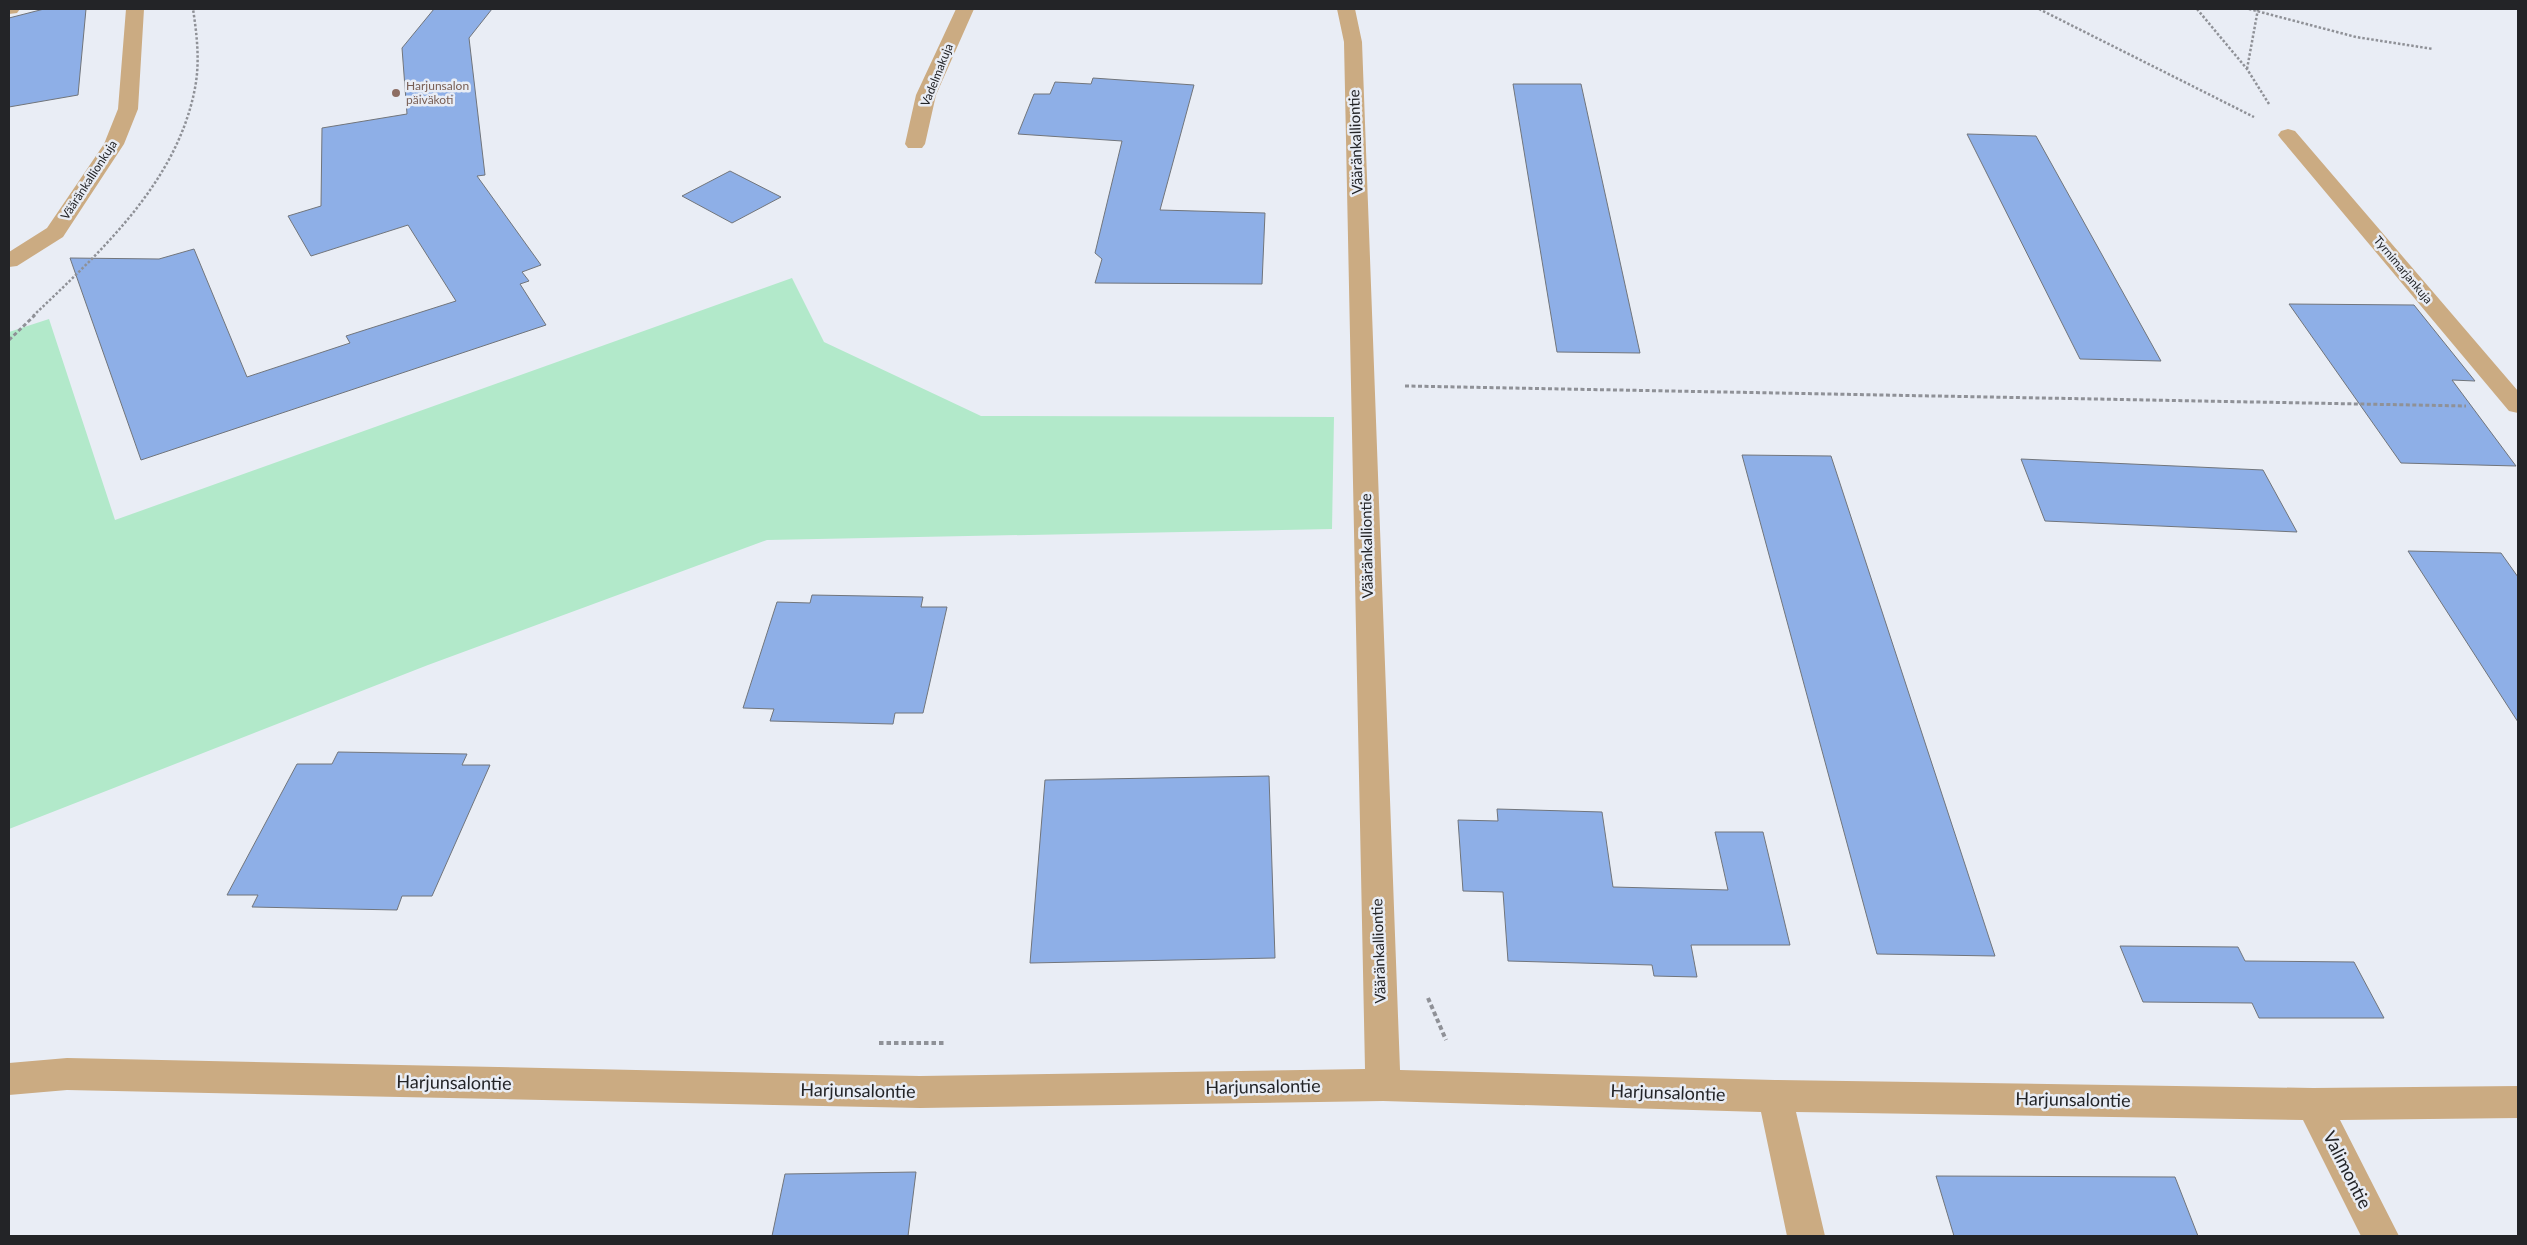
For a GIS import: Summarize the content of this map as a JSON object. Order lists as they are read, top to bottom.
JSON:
{
  "streets": {
    "street": [
      "Vadelmakuja",
      "Vääränkalliontie",
      "Vääränkallionkuja",
      "Tyrnimarjankuja",
      "Harjunsalontie",
      "Valimontie"
    ]
  },
  "crossings": [
    ["Vääränkalliontie", "Harjunsalontie"],
    ["Harjunsalontie", "Valimontie"]
  ],
  "places": ["Harjunsalon päiväkoti"]
}
